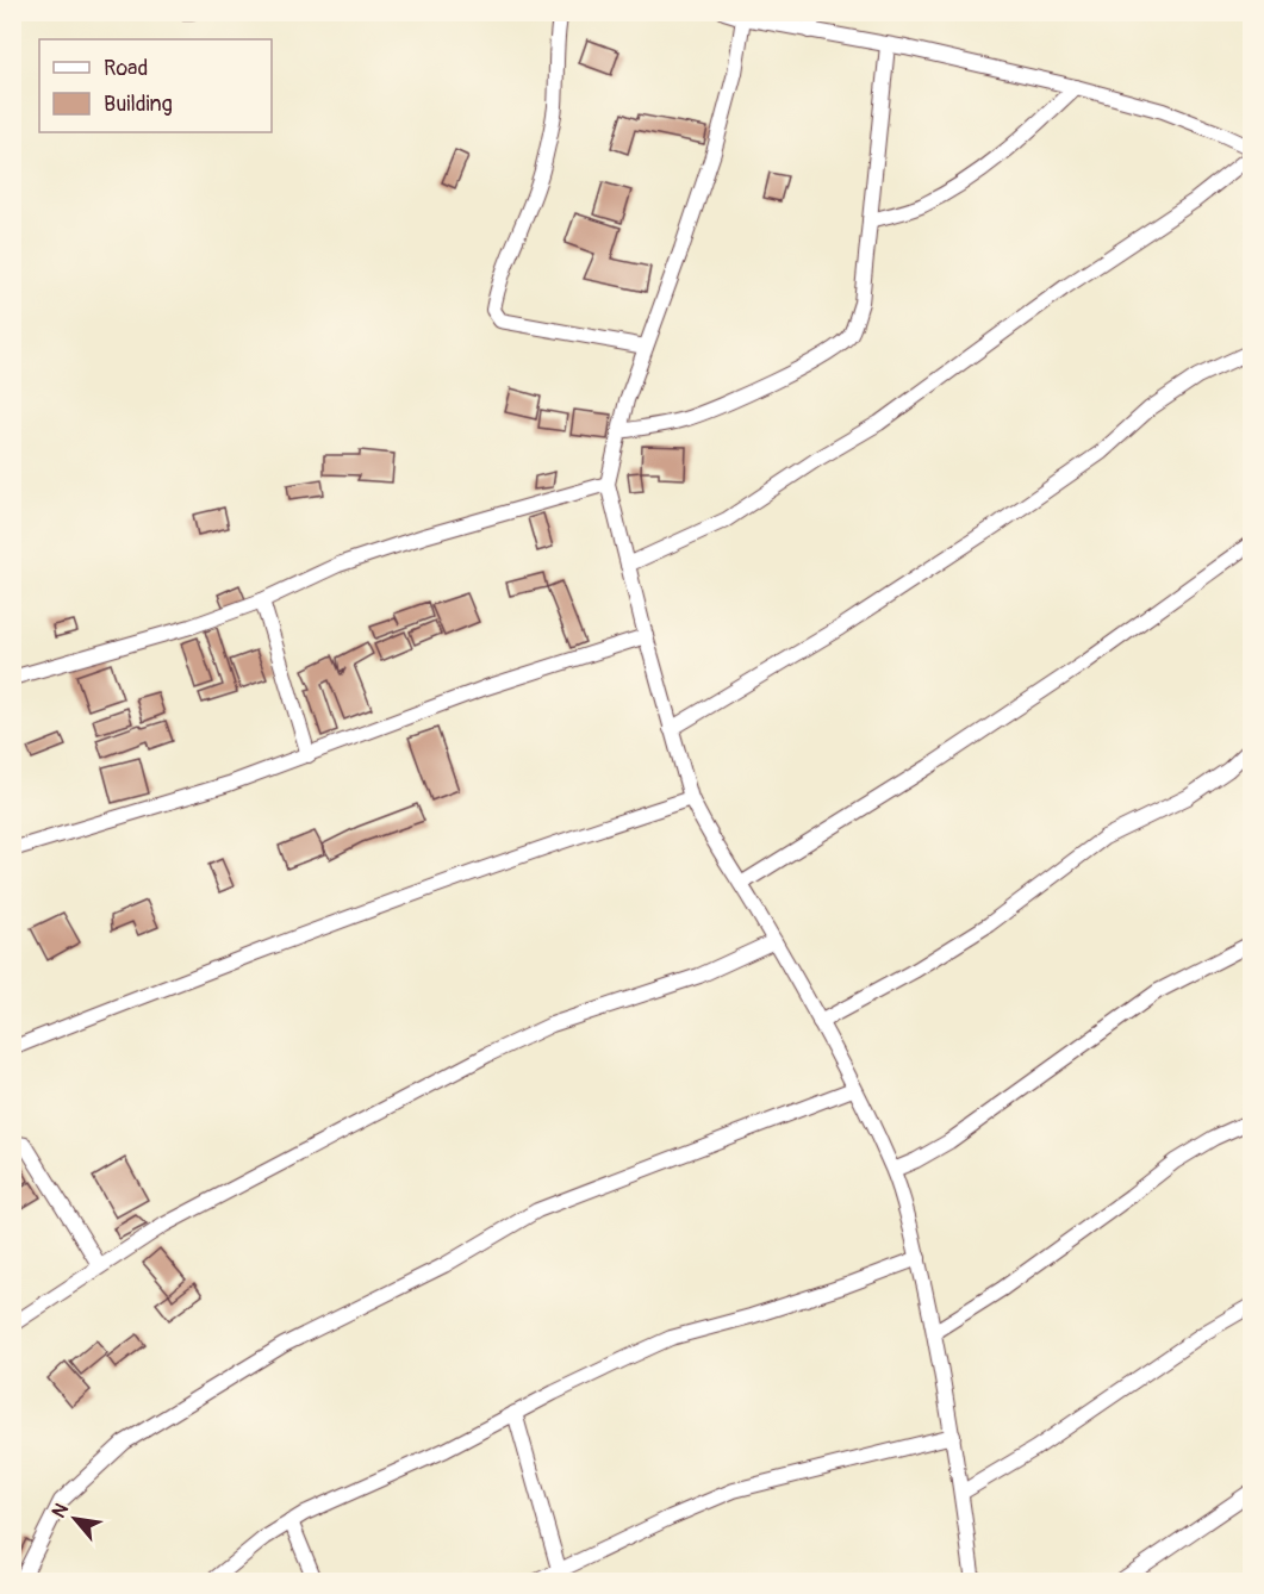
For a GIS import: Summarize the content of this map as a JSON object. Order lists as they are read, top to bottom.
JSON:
{
  "legend": ["Road", "Building"],
  "north": "top left"
}
